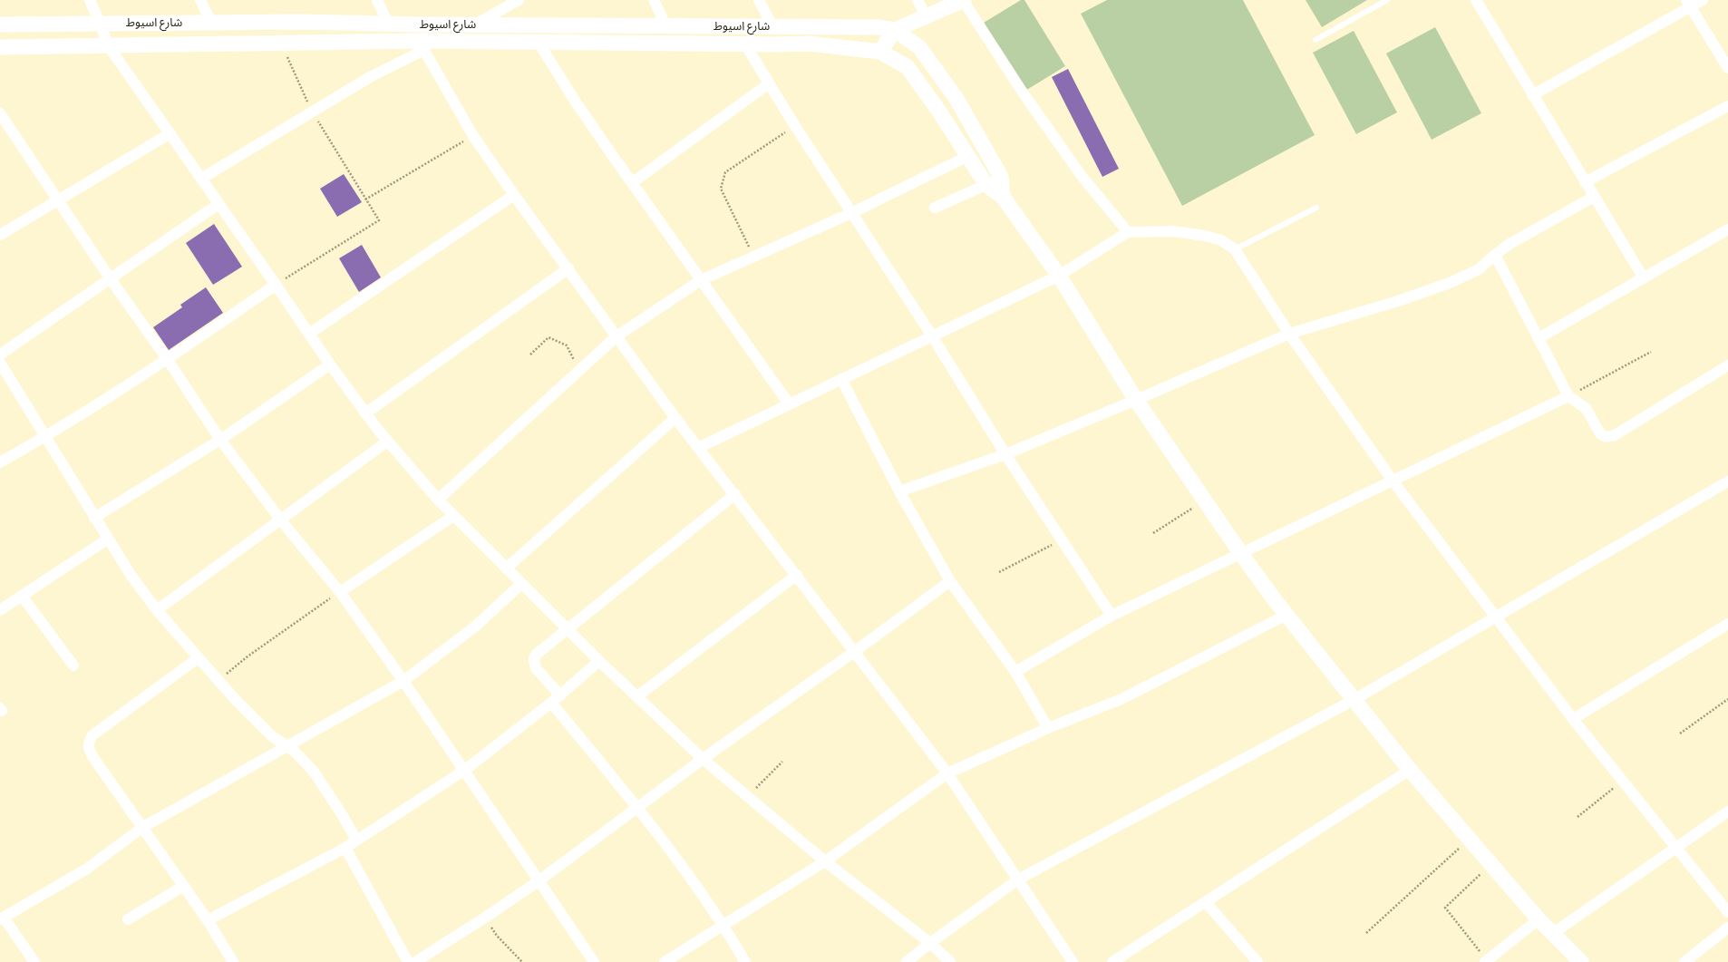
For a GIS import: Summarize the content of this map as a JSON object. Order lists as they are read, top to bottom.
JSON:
{
  "streets": {
    "street": ["شارع اسيوط"]
  }
}
